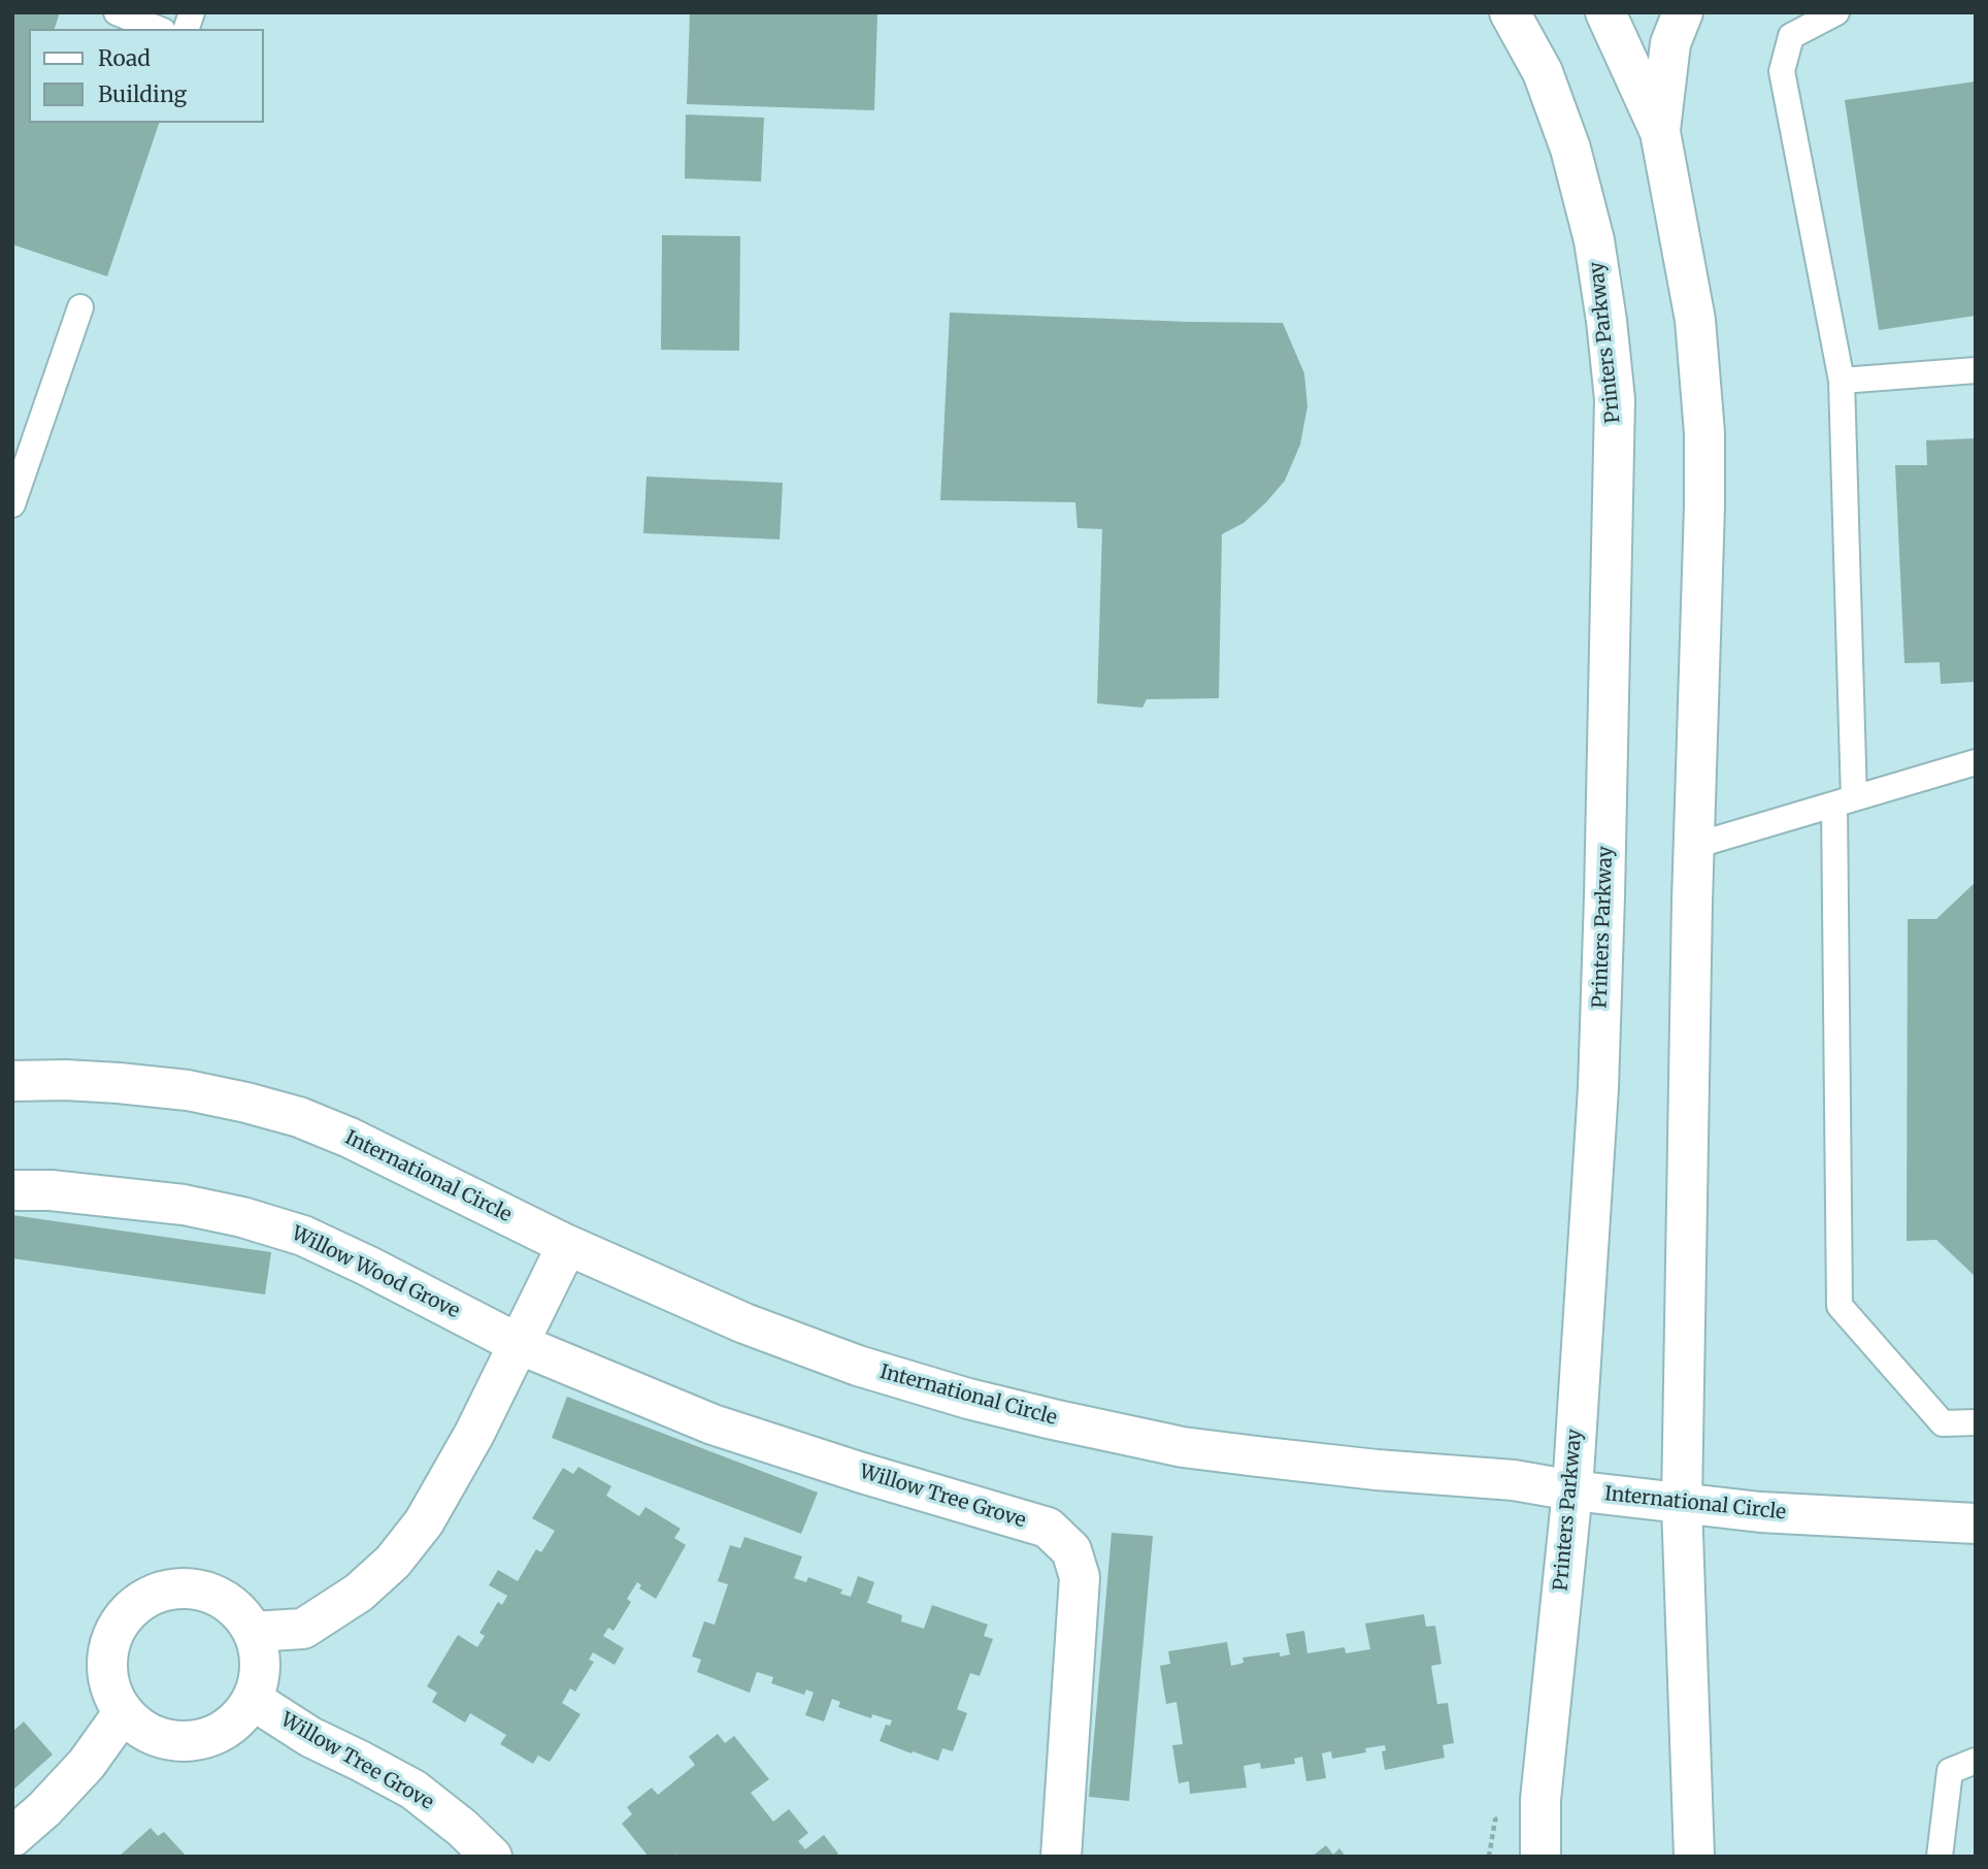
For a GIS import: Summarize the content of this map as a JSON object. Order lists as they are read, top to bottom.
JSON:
{
  "streets": {
    "street": [
      "Printers Parkway",
      "International Circle",
      "Willow Wood Grove",
      "Willow Tree Grove"
    ]
  },
  "crossings": [
    ["Printers Parkway", "International Circle"],
    ["Willow Wood Grove", "Willow Tree Grove"]
  ],
  "legend": ["Road", "Building"]
}
